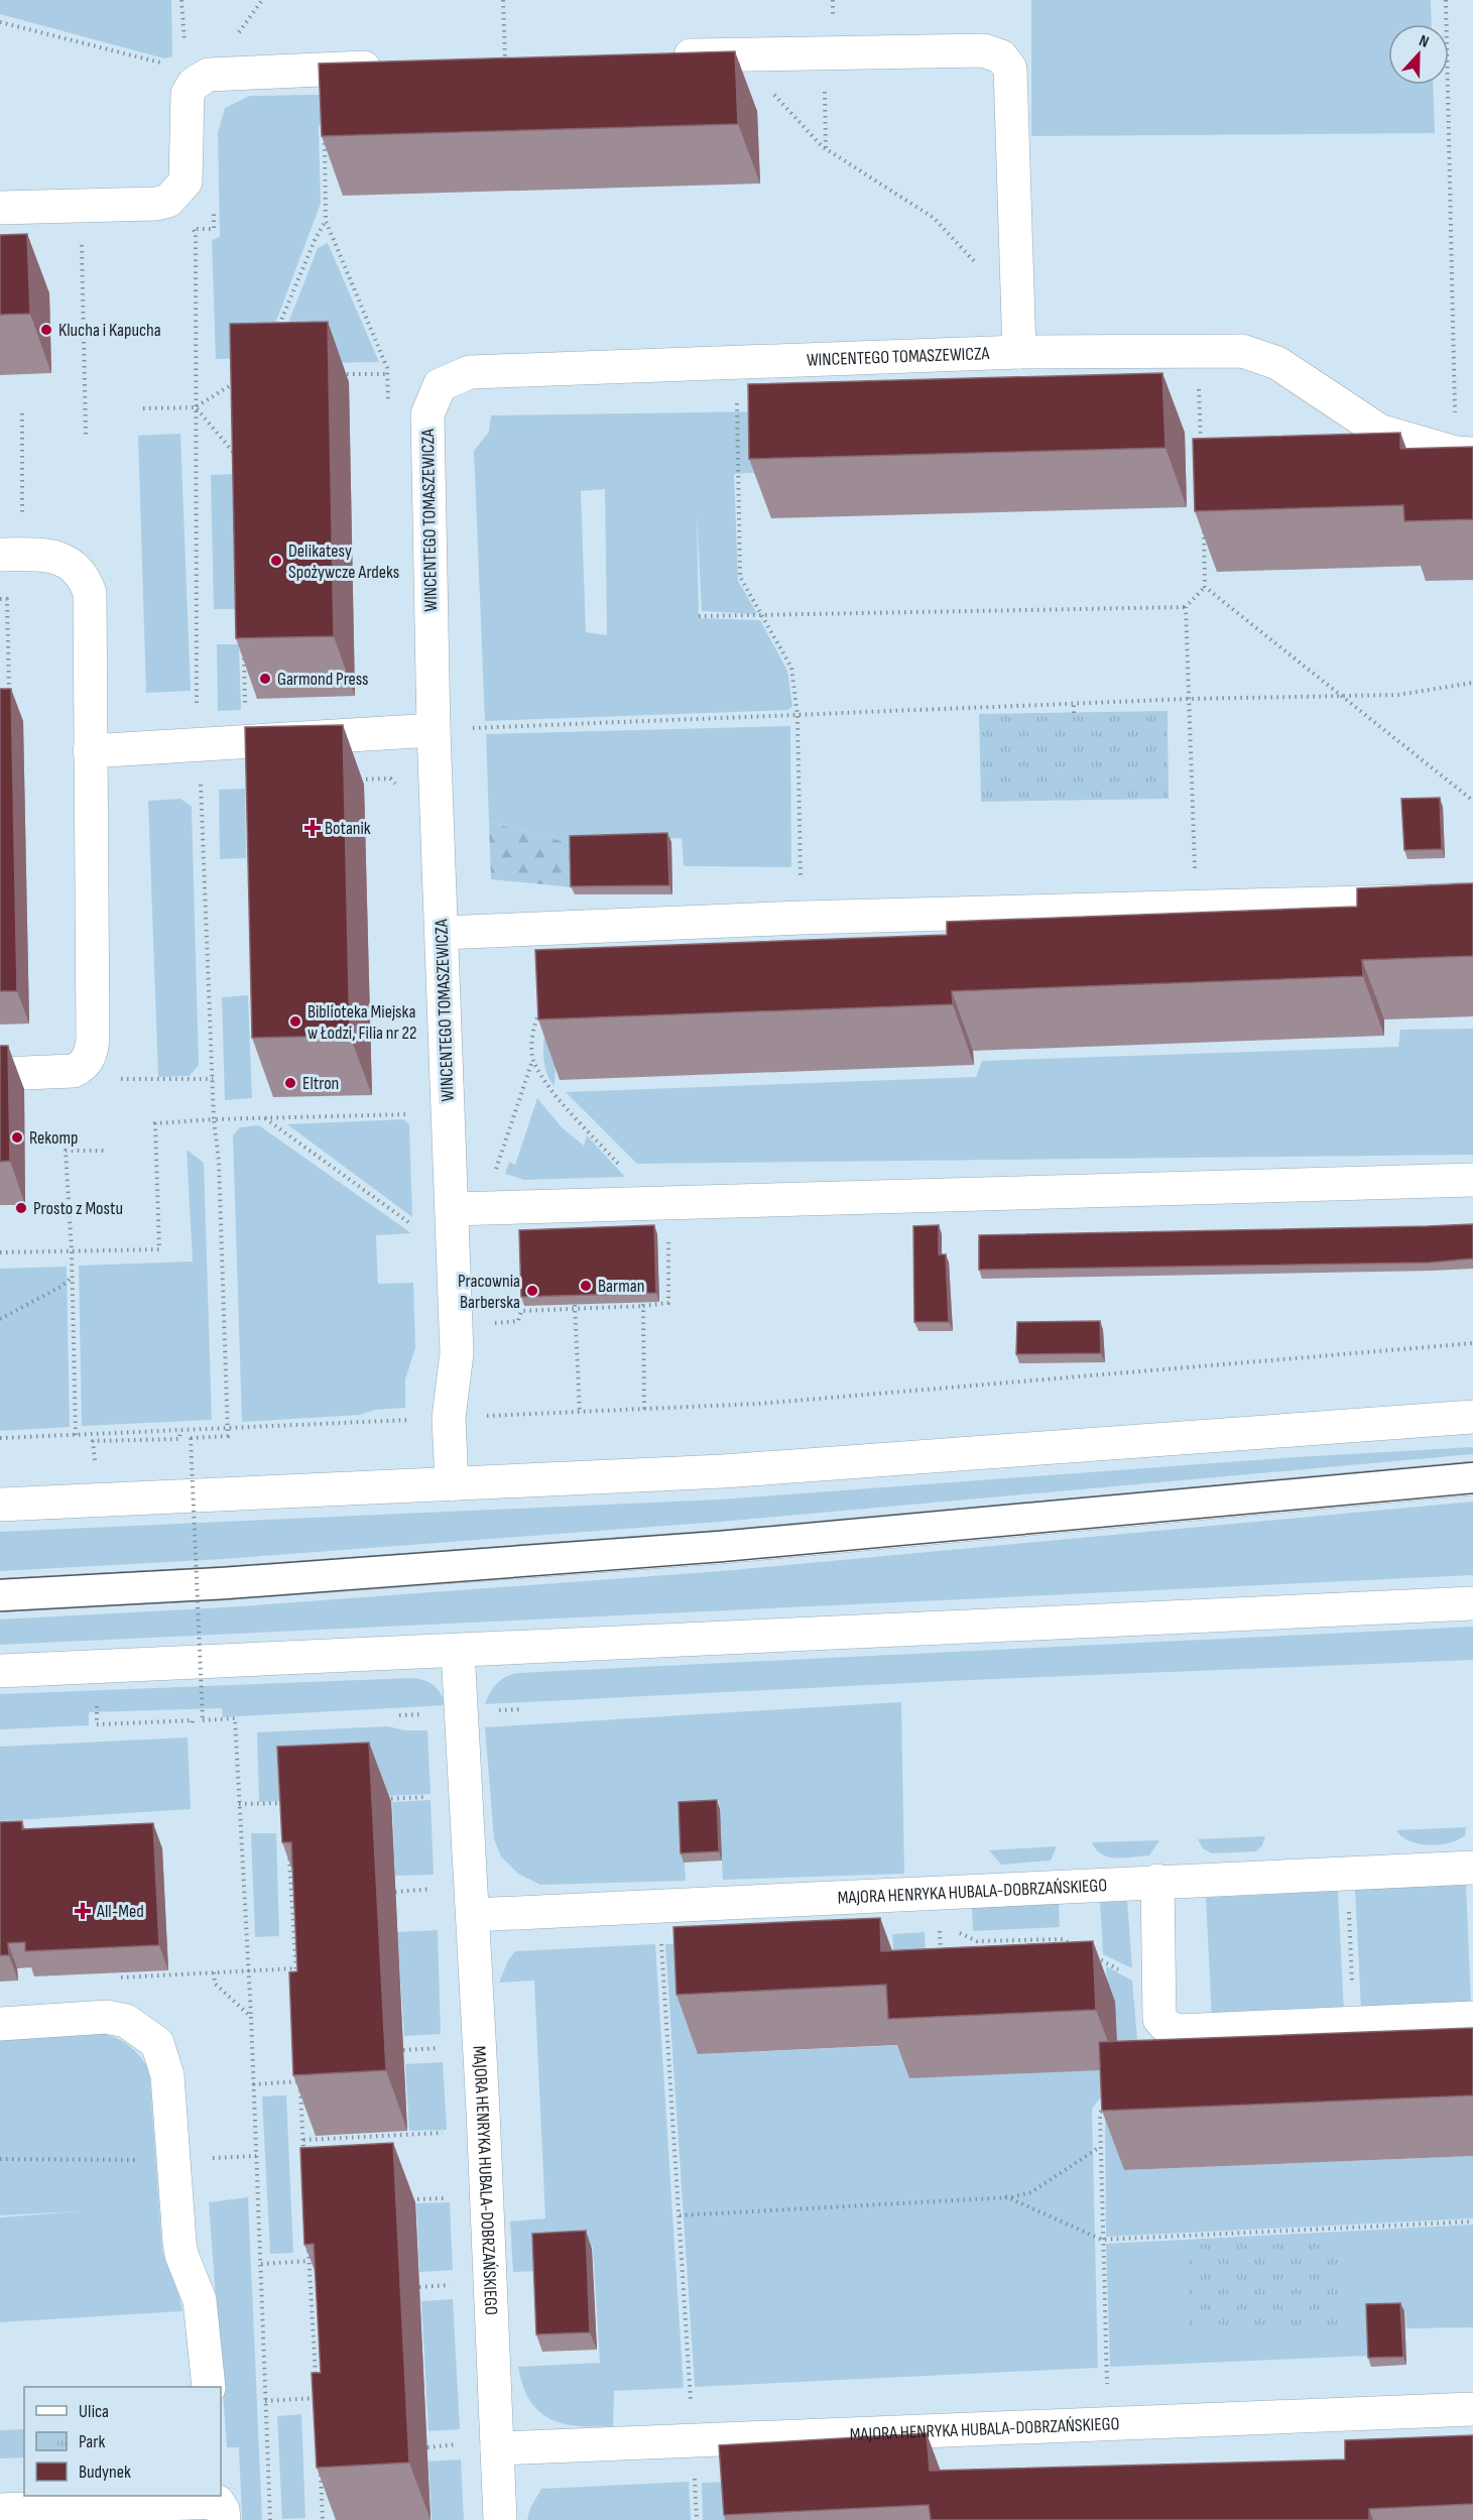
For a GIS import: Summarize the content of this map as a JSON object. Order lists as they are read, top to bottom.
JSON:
{
  "streets": {
    "street": ["WINCENTEGO TOMASZEWICZA", "MAJORA HENRYKA HUBALA-DOBRZAŃSKIEGO"]
  },
  "places": {
    "other": [
      "Klucha i Kapucha",
      "Delikatesy Spożywcze Ardeks",
      "Garmond Press",
      "Biblioteka Miejska w Łodzi, Filia nr 22",
      "Eltron",
      "Rekomp",
      "Prosto z Mostu",
      "Barman",
      "Pracownia Barberska"
    ],
    "health": ["Botanik", "All-Med"]
  },
  "legend": ["Ulica", "Park", "Budynek"],
  "north": "top"
}
